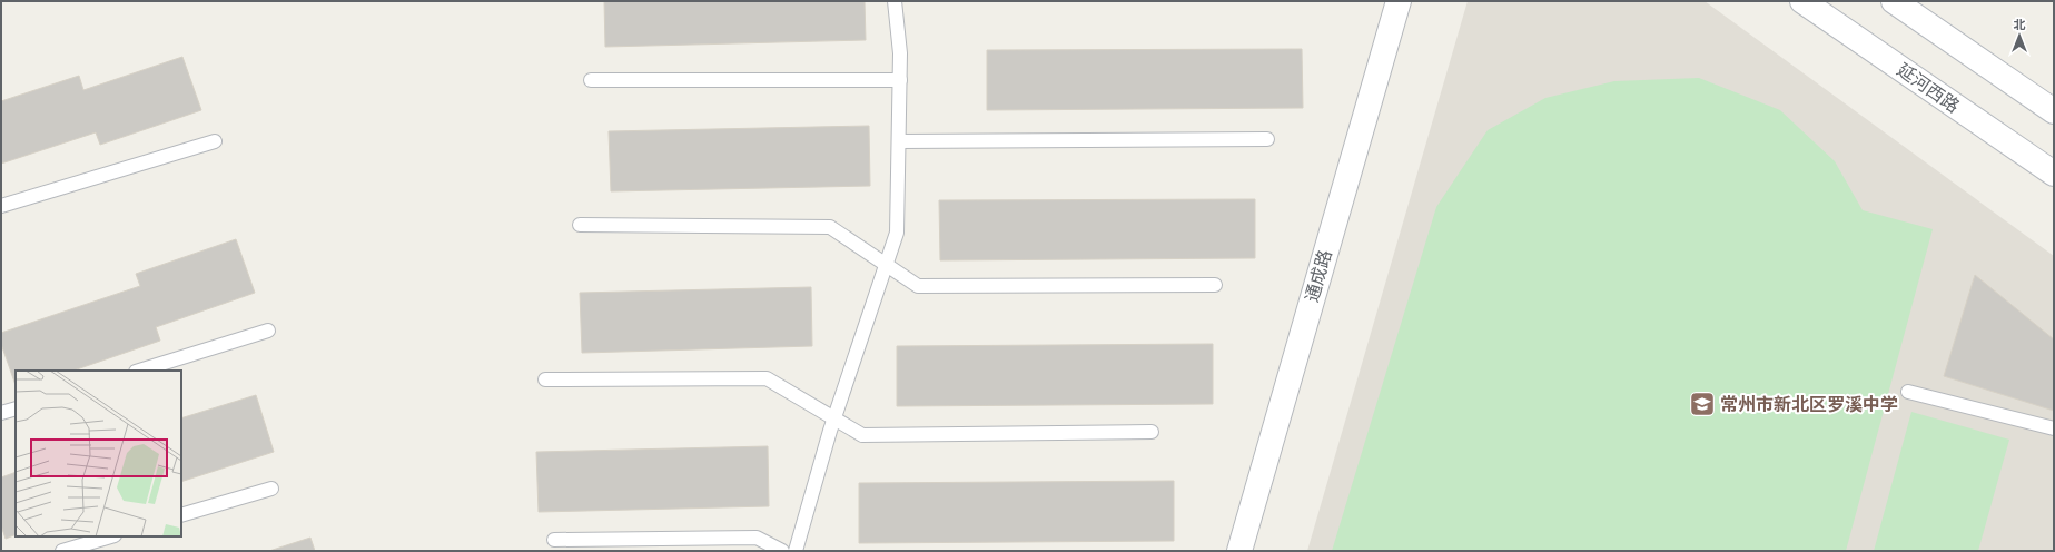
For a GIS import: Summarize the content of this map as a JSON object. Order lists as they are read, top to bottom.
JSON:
{
  "streets": {
    "street": ["延河西路", "通成路"]
  },
  "places": {
    "school or university": ["常州市新北区罗溪中学"]
  },
  "north": "top"
}
